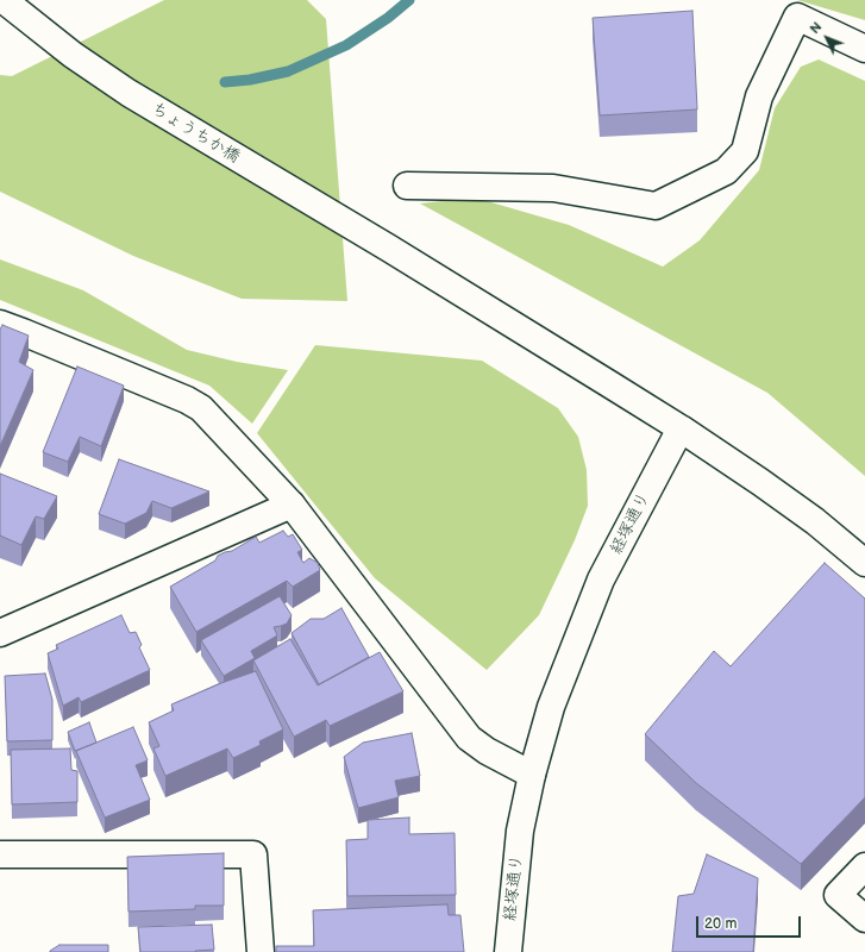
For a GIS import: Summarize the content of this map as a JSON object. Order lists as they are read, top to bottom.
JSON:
{
  "streets": {
    "street": ["ちょうちか橋", "経塚通り"]
  },
  "crossings": [
    ["ちょうちか橋", "経塚通り"]
  ],
  "scale_bar": "20 m",
  "north": "top left"
}
